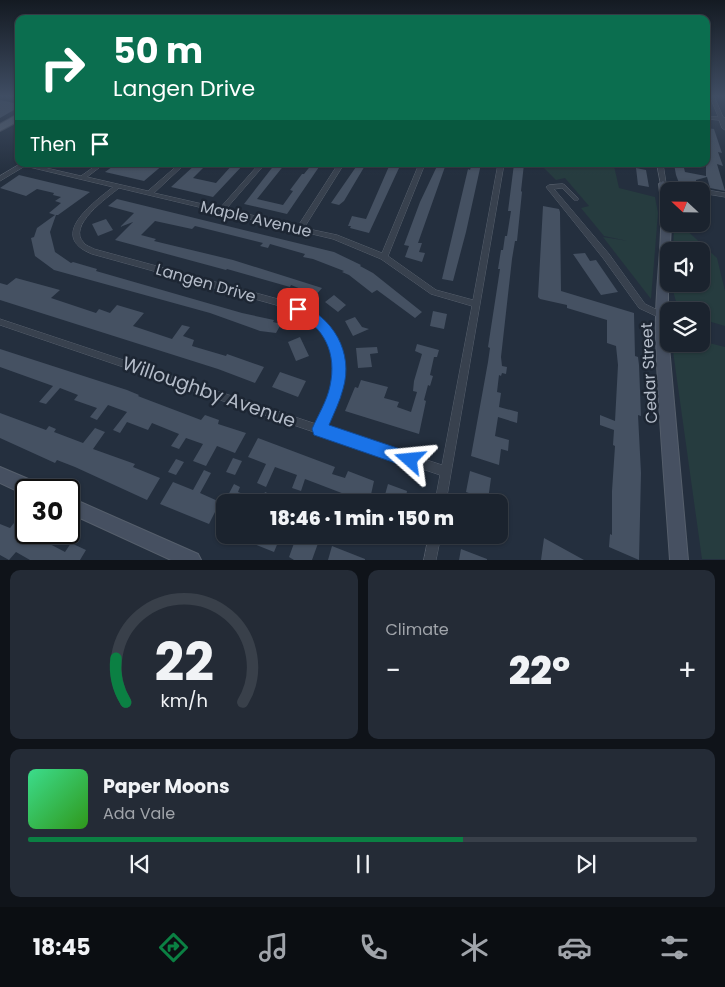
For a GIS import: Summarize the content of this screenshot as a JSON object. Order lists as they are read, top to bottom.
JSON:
{
  "streets": {
    "street": [
      "Maple Avenue",
      "Langen Drive",
      "Cedar Street",
      "Willoughby Avenue"
    ]
  },
  "crossings": [
    ["Maple Avenue", "Langen Drive"],
    ["Langen Drive", "Willoughby Avenue"]
  ],
  "north": "left",
  "page": {
    "turn": ["50 m", "Langen Drive"],
    "then": "Then",
    "limit": "30",
    "trip": "18:46 · 1 min · 150 m",
    "tile": "Climate",
    "heat": ["−", "22°", "+"],
    "song": ["Paper Moons", "Ada Vale"],
    "tabs": "18:45",
    "gauge": ["22", "km/h"]
  }
}
